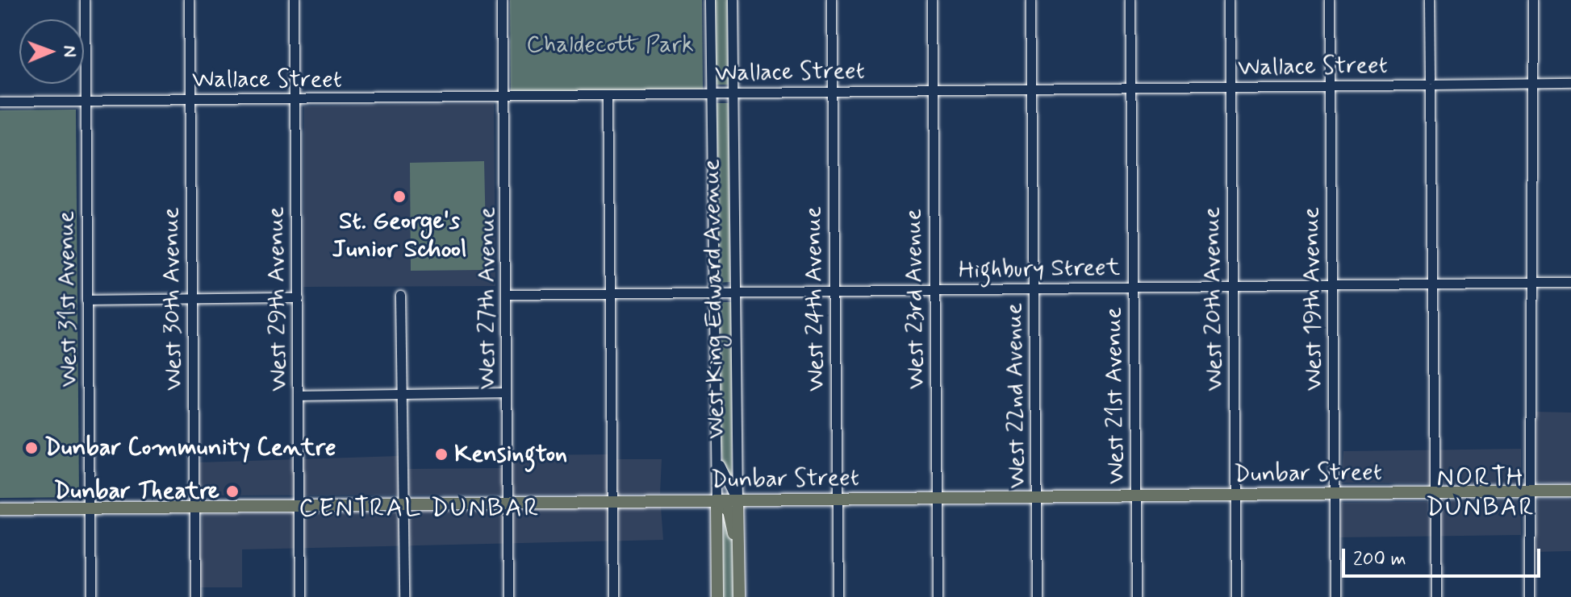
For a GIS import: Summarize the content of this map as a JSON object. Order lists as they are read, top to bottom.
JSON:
{
  "streets": {
    "main road": ["West King Edward Avenue", "Dunbar Street"],
    "street": [
      "Wallace Street",
      "Highbury Street",
      "West 27th Avenue",
      "West 31st Avenue",
      "West 30th Avenue",
      "West 29th Avenue",
      "West 24th Avenue",
      "West 23rd Avenue",
      "West 20th Avenue",
      "West 19th Avenue",
      "West 22nd Avenue",
      "West 21st Avenue"
    ]
  },
  "crossings": [
    ["Wallace Street", "West 27th Avenue"],
    ["Wallace Street", "West 31st Avenue"],
    ["Wallace Street", "West 30th Avenue"],
    ["Wallace Street", "West 29th Avenue"],
    ["Wallace Street", "West King Edward Avenue"],
    ["Wallace Street", "West 24th Avenue"],
    ["Wallace Street", "West 23rd Avenue"],
    ["Wallace Street", "West 20th Avenue"],
    ["Wallace Street", "West 19th Avenue"],
    ["Wallace Street", "West 22nd Avenue"],
    ["Wallace Street", "West 21st Avenue"],
    ["Highbury Street", "West 27th Avenue"],
    ["Highbury Street", "West King Edward Avenue"],
    ["Highbury Street", "West 24th Avenue"],
    ["Highbury Street", "West 23rd Avenue"],
    ["Highbury Street", "West 20th Avenue"],
    ["Highbury Street", "West 19th Avenue"],
    ["Highbury Street", "West 22nd Avenue"],
    ["Highbury Street", "West 21st Avenue"],
    ["West 27th Avenue", "Dunbar Street"],
    ["West 31st Avenue", "Dunbar Street"],
    ["West 30th Avenue", "Dunbar Street"],
    ["West 29th Avenue", "Dunbar Street"],
    ["West King Edward Avenue", "Dunbar Street"],
    ["West 24th Avenue", "Dunbar Street"],
    ["West 23rd Avenue", "Dunbar Street"],
    ["West 20th Avenue", "Dunbar Street"],
    ["West 19th Avenue", "Dunbar Street"],
    ["West 22nd Avenue", "Dunbar Street"],
    ["West 21st Avenue", "Dunbar Street"]
  ],
  "districts": ["NORTH DUNBAR", "CENTRAL DUNBAR"],
  "parks": ["Chaldecott Park"],
  "places": [
    "St. George's Junior School",
    "Dunbar Community Centre",
    "Kensington",
    "Dunbar Theatre"
  ],
  "scale_bar": "200 m",
  "north": "right"
}
